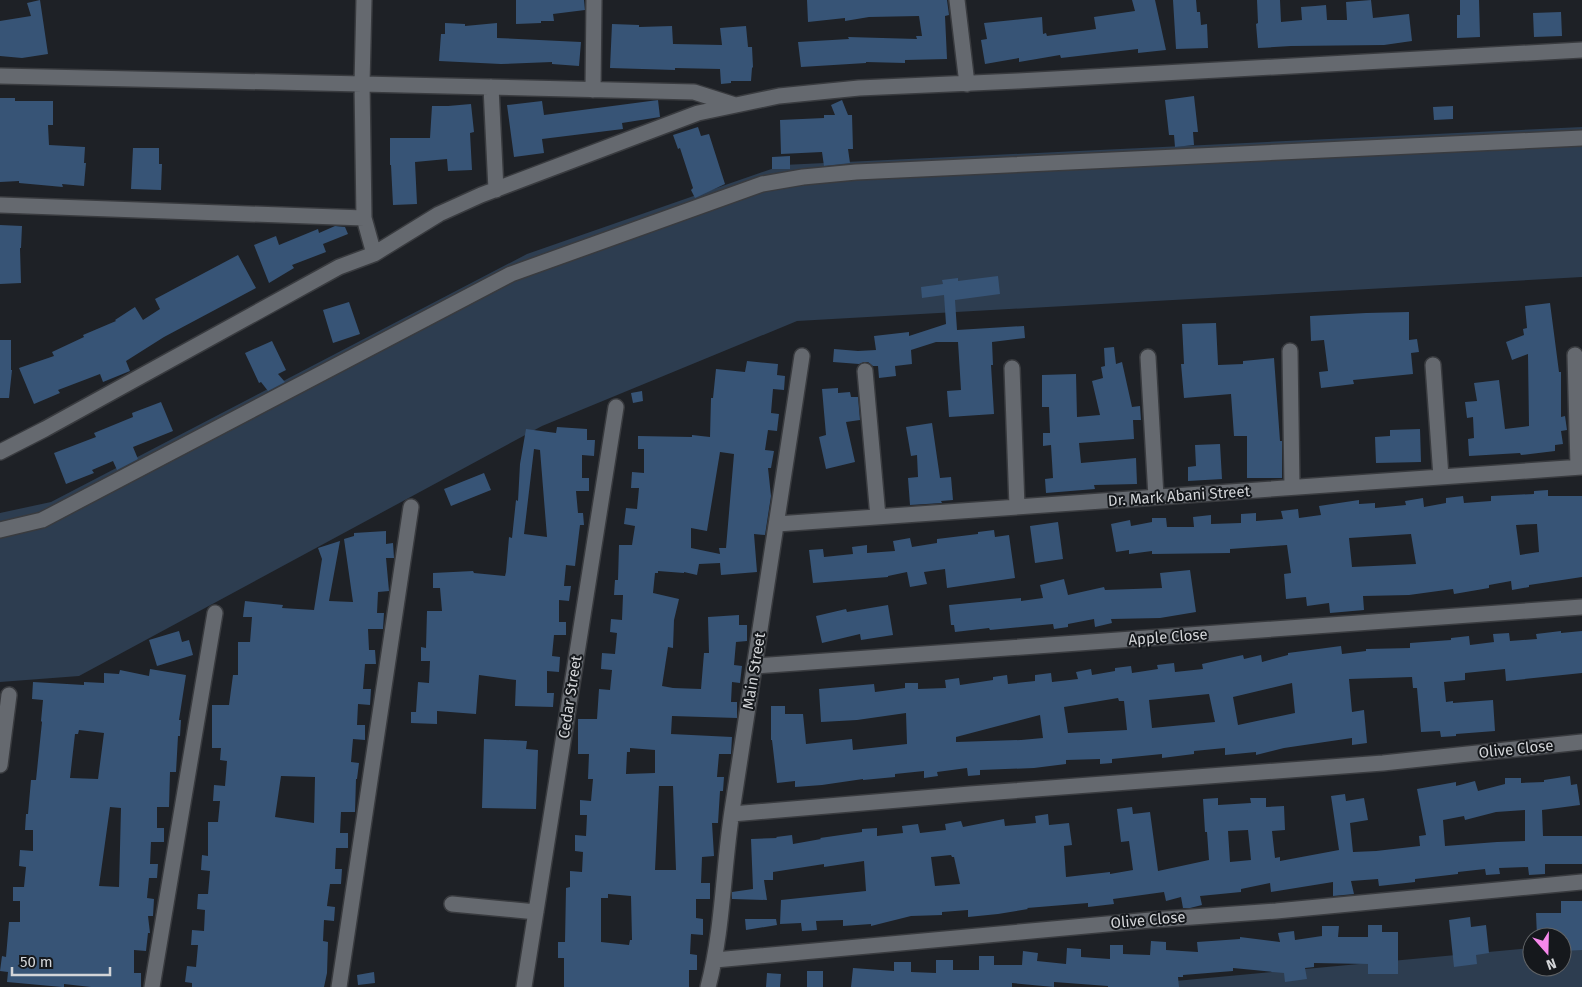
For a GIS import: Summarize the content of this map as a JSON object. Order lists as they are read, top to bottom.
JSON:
{
  "streets": {
    "street": [
      "Dr. Mark Abani Street",
      "Apple Close",
      "Main Street",
      "Cedar Street",
      "Olive Close"
    ]
  },
  "crossings": [
    ["Dr. Mark Abani Street", "Main Street"],
    ["Apple Close", "Main Street"],
    ["Main Street", "Olive Close"]
  ],
  "scale_bar": "50 m",
  "north": "bottom"
}
